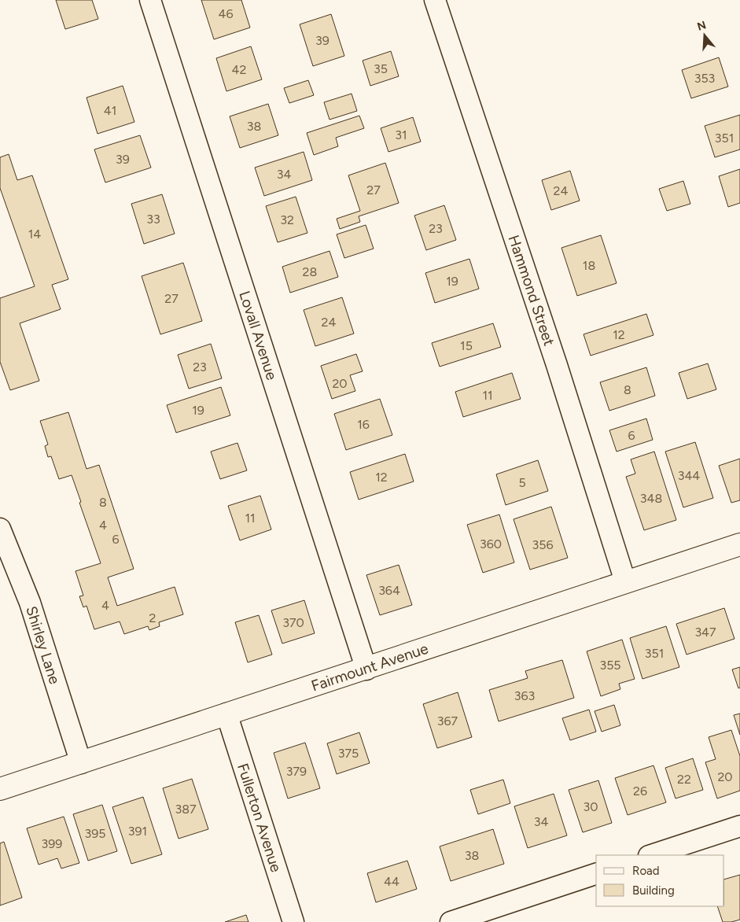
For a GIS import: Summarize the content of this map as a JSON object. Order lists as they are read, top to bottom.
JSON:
{
  "streets": {
    "main road": ["Fairmount Avenue"],
    "street": [
      "Hammond Street",
      "Lovall Avenue",
      "Shirley Lane",
      "Fullerton Avenue"
    ]
  },
  "crossings": [
    ["Hammond Street", "Fairmount Avenue"],
    ["Lovall Avenue", "Fairmount Avenue"],
    ["Shirley Lane", "Fairmount Avenue"],
    ["Fairmount Avenue", "Fullerton Avenue"]
  ],
  "house_numbers": [
    "46",
    "39",
    "35",
    "42",
    "353",
    "41",
    "38",
    "31",
    "351",
    "39",
    "34",
    "27",
    "24",
    "33",
    "32",
    "23",
    "14",
    "18",
    "28",
    "19",
    "27",
    "24",
    "12",
    "15",
    "23",
    "20",
    "8",
    "11",
    "19",
    "16",
    "6",
    "344",
    "12",
    "5",
    "348",
    "8",
    "11",
    "4",
    "6",
    "360",
    "356",
    "364",
    "4",
    "2",
    "370",
    "347",
    "351",
    "355",
    "363",
    "367",
    "375",
    "379",
    "20",
    "22",
    "26",
    "30",
    "387",
    "34",
    "391",
    "395",
    "399",
    "38",
    "44"
  ],
  "legend": ["Road", "Building"],
  "north": "top"
}
